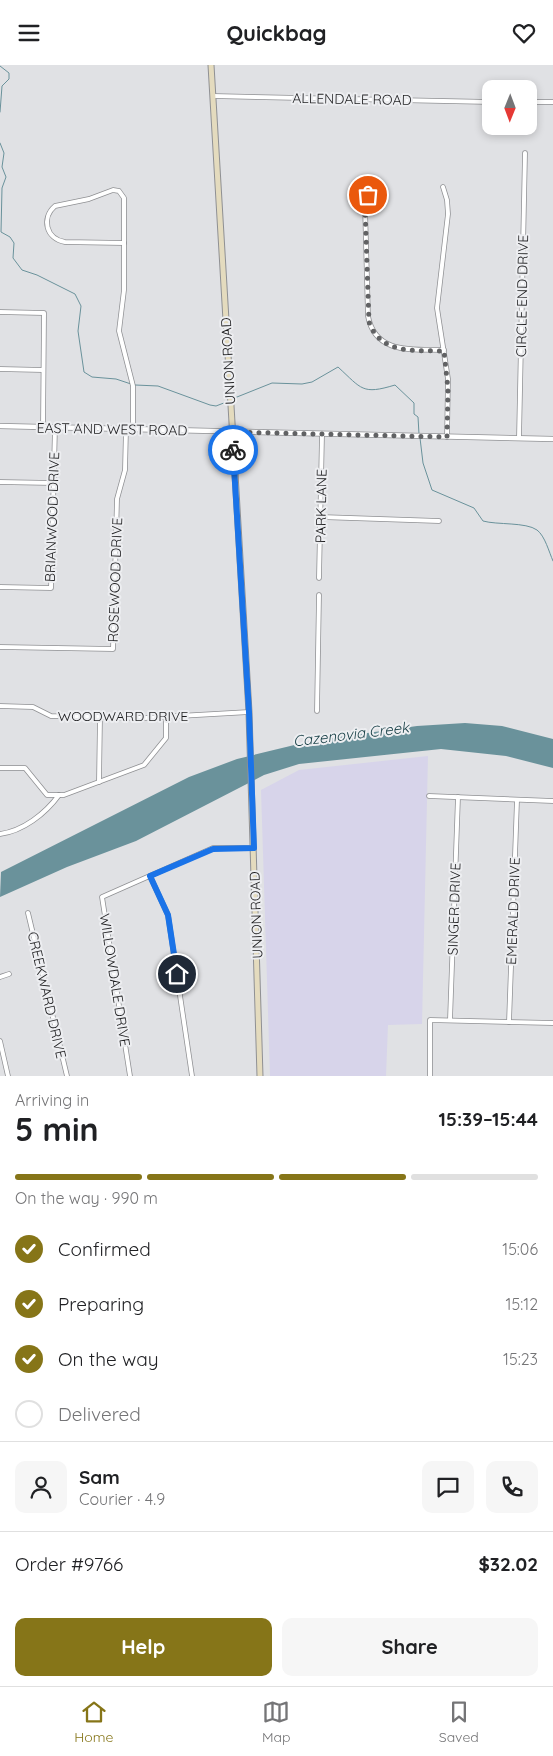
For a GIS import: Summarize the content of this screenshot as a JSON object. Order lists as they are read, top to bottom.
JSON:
{
  "streets": {
    "main road": ["UNION ROAD"],
    "street": [
      "ALLENDALE ROAD",
      "CIRCLE END DRIVE",
      "EAST AND WEST ROAD",
      "PARK LANE",
      "BRIANWOOD DRIVE",
      "ROSEWOOD DRIVE",
      "WOODWARD DRIVE",
      "SINGER DRIVE",
      "EMERALD DRIVE",
      "WILLOWDALE DRIVE",
      "CREEKWARD DRIVE"
    ]
  },
  "crossings": [
    ["ALLENDALE ROAD", "UNION ROAD"],
    ["CIRCLE END DRIVE", "EAST AND WEST ROAD"],
    ["UNION ROAD", "EAST AND WEST ROAD"],
    ["UNION ROAD", "WOODWARD DRIVE"],
    ["UNION ROAD", "WILLOWDALE DRIVE"],
    ["EAST AND WEST ROAD", "PARK LANE"],
    ["EAST AND WEST ROAD", "BRIANWOOD DRIVE"],
    ["EAST AND WEST ROAD", "ROSEWOOD DRIVE"]
  ],
  "water": ["Cazenovia Creek"],
  "north": "bottom",
  "page": {
    "header": "Quickbag",
    "heading": ["5 min", "Arriving in", "15:39–15:44"],
    "panel": [
      "Sam",
      "Courier · 4.9",
      "Order #9766",
      "$32.02"
    ],
    "bar": "On the way · 990 m",
    "list": [
      ["Confirmed", "15:06"],
      ["Preparing", "15:12"],
      ["On the way", "15:23"],
      "Delivered"
    ],
    "buttons": ["Help", "Share"],
    "tabs": ["Home", "Map", "Saved"]
  }
}
